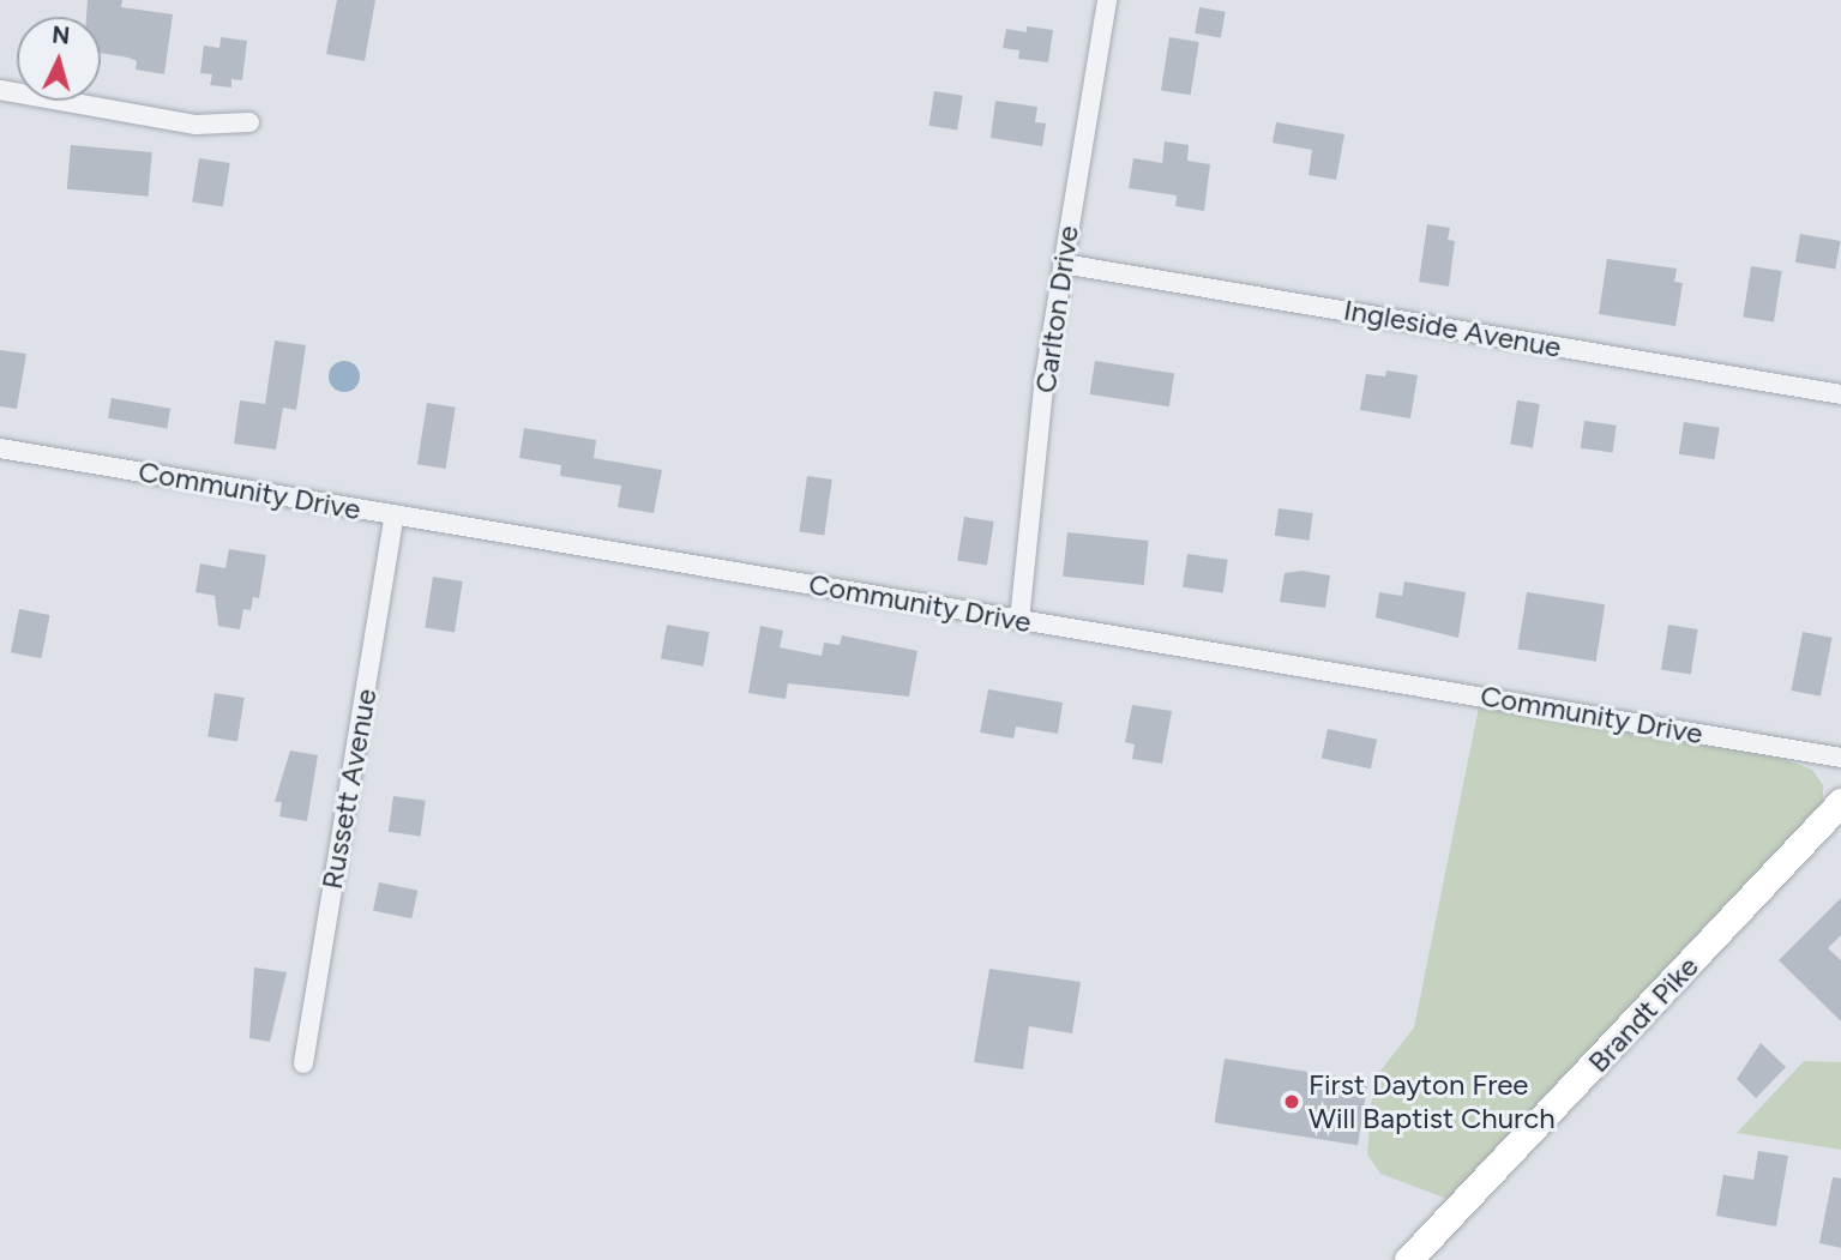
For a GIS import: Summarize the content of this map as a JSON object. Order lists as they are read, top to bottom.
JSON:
{
  "streets": {
    "main road": ["Brandt Pike"],
    "street": [
      "Carlton Drive",
      "Ingleside Avenue",
      "Community Drive",
      "Russett Avenue"
    ]
  },
  "crossings": [
    ["Carlton Drive", "Ingleside Avenue"],
    ["Carlton Drive", "Community Drive"],
    ["Community Drive", "Russett Avenue"]
  ],
  "places": ["First Dayton Free Will Baptist Church"],
  "north": "top"
}
